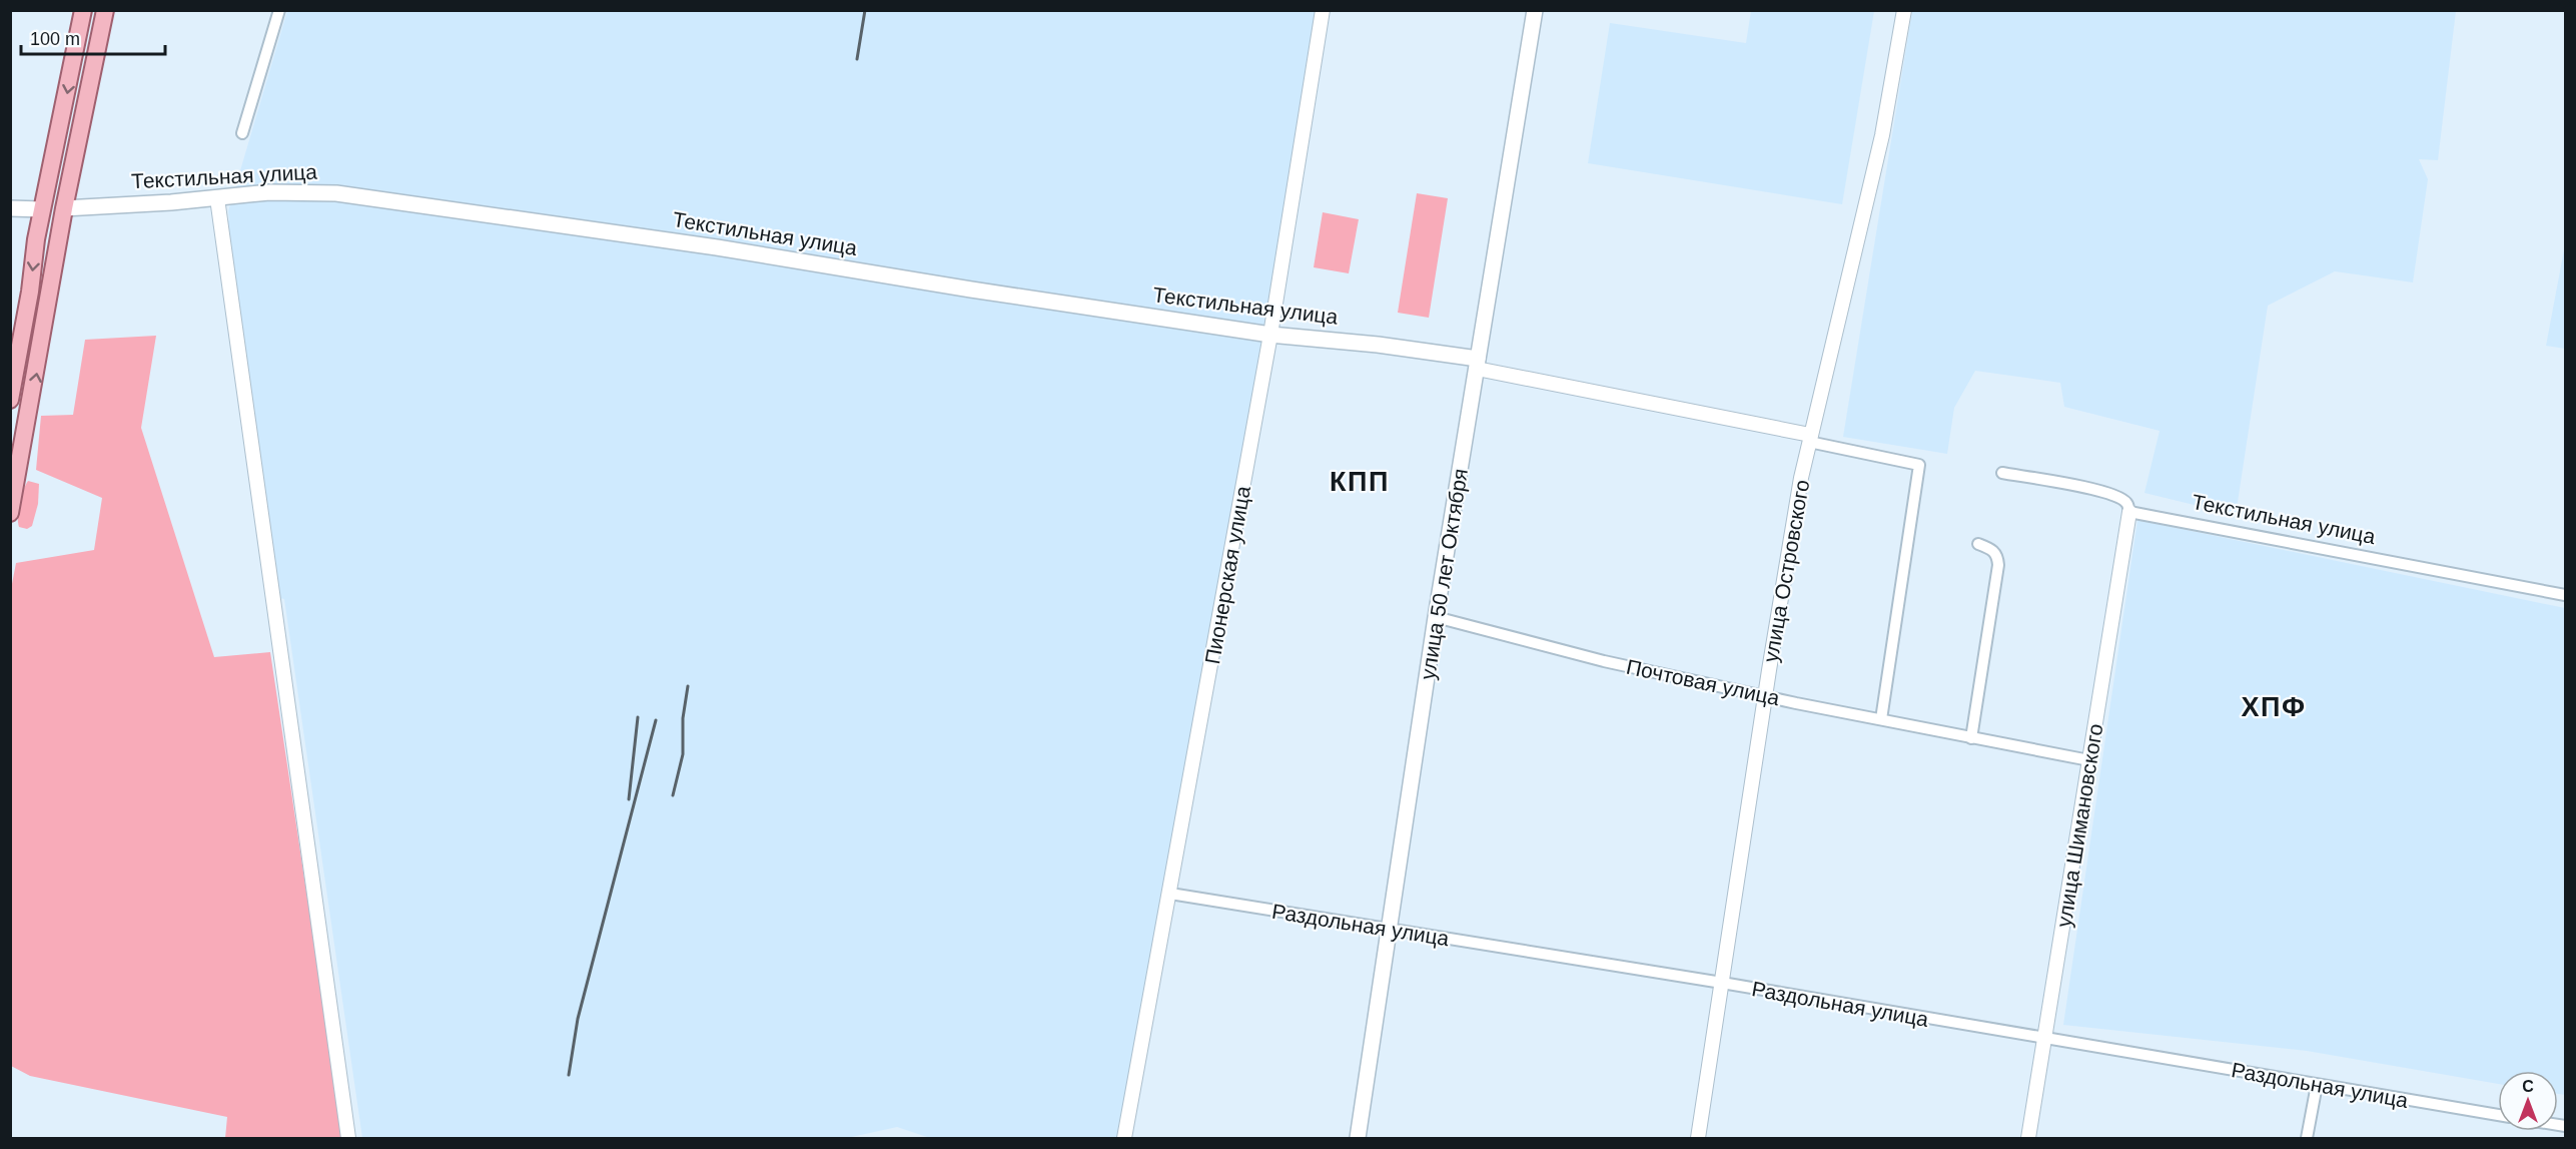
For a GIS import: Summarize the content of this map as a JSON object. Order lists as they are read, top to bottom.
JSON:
{
  "streets": {
    "main road": ["Текстильная улица", "улица 50 лет Октября"],
    "street": [
      "улица Островского",
      "Пионерская улица",
      "Почтовая улица",
      "улица Шимановского",
      "Раздольная улица"
    ]
  },
  "crossings": [
    ["Текстильная улица", "улица Островского"],
    ["Текстильная улица", "улица 50 лет Октября"],
    ["Текстильная улица", "Пионерская улица"],
    ["Текстильная улица", "Почтовая улица"],
    ["Текстильная улица", "улица Шимановского"],
    ["улица Островского", "Почтовая улица"],
    ["улица Островского", "Раздольная улица"],
    ["улица 50 лет Октября", "Почтовая улица"],
    ["улица 50 лет Октября", "Раздольная улица"],
    ["Пионерская улица", "Раздольная улица"],
    ["Почтовая улица", "улица Шимановского"],
    ["улица Шимановского", "Раздольная улица"]
  ],
  "districts": ["КПП", "ХПФ"],
  "scale_bar": "100 m",
  "north": "top"
}
